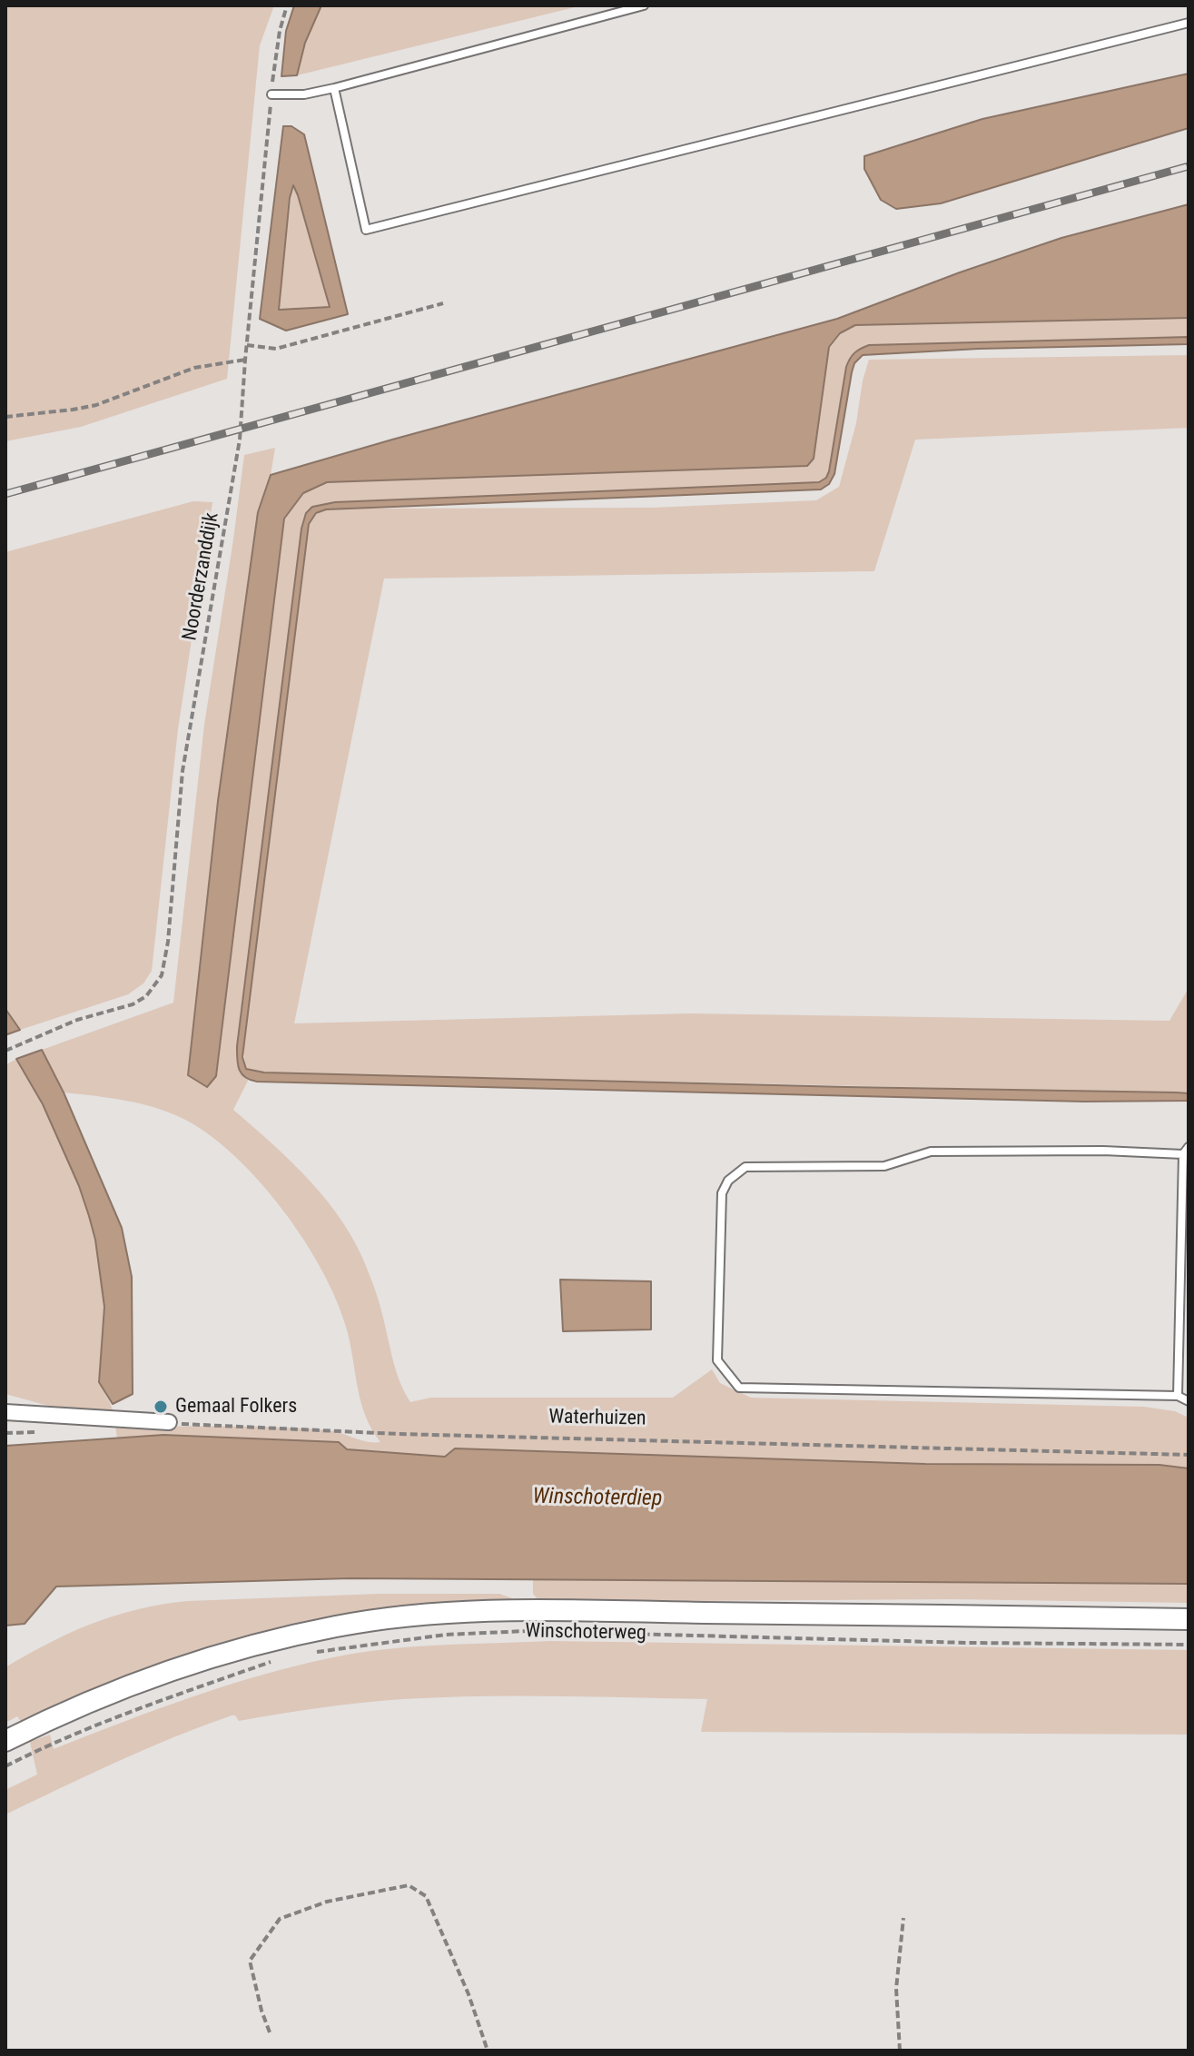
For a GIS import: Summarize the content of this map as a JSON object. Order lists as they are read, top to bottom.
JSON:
{
  "streets": {
    "main road": ["Winschoterweg"],
    "path": ["Noorderzanddijk", "Waterhuizen"]
  },
  "water": ["Winschoterdiep"],
  "places": ["Gemaal Folkers"]
}
